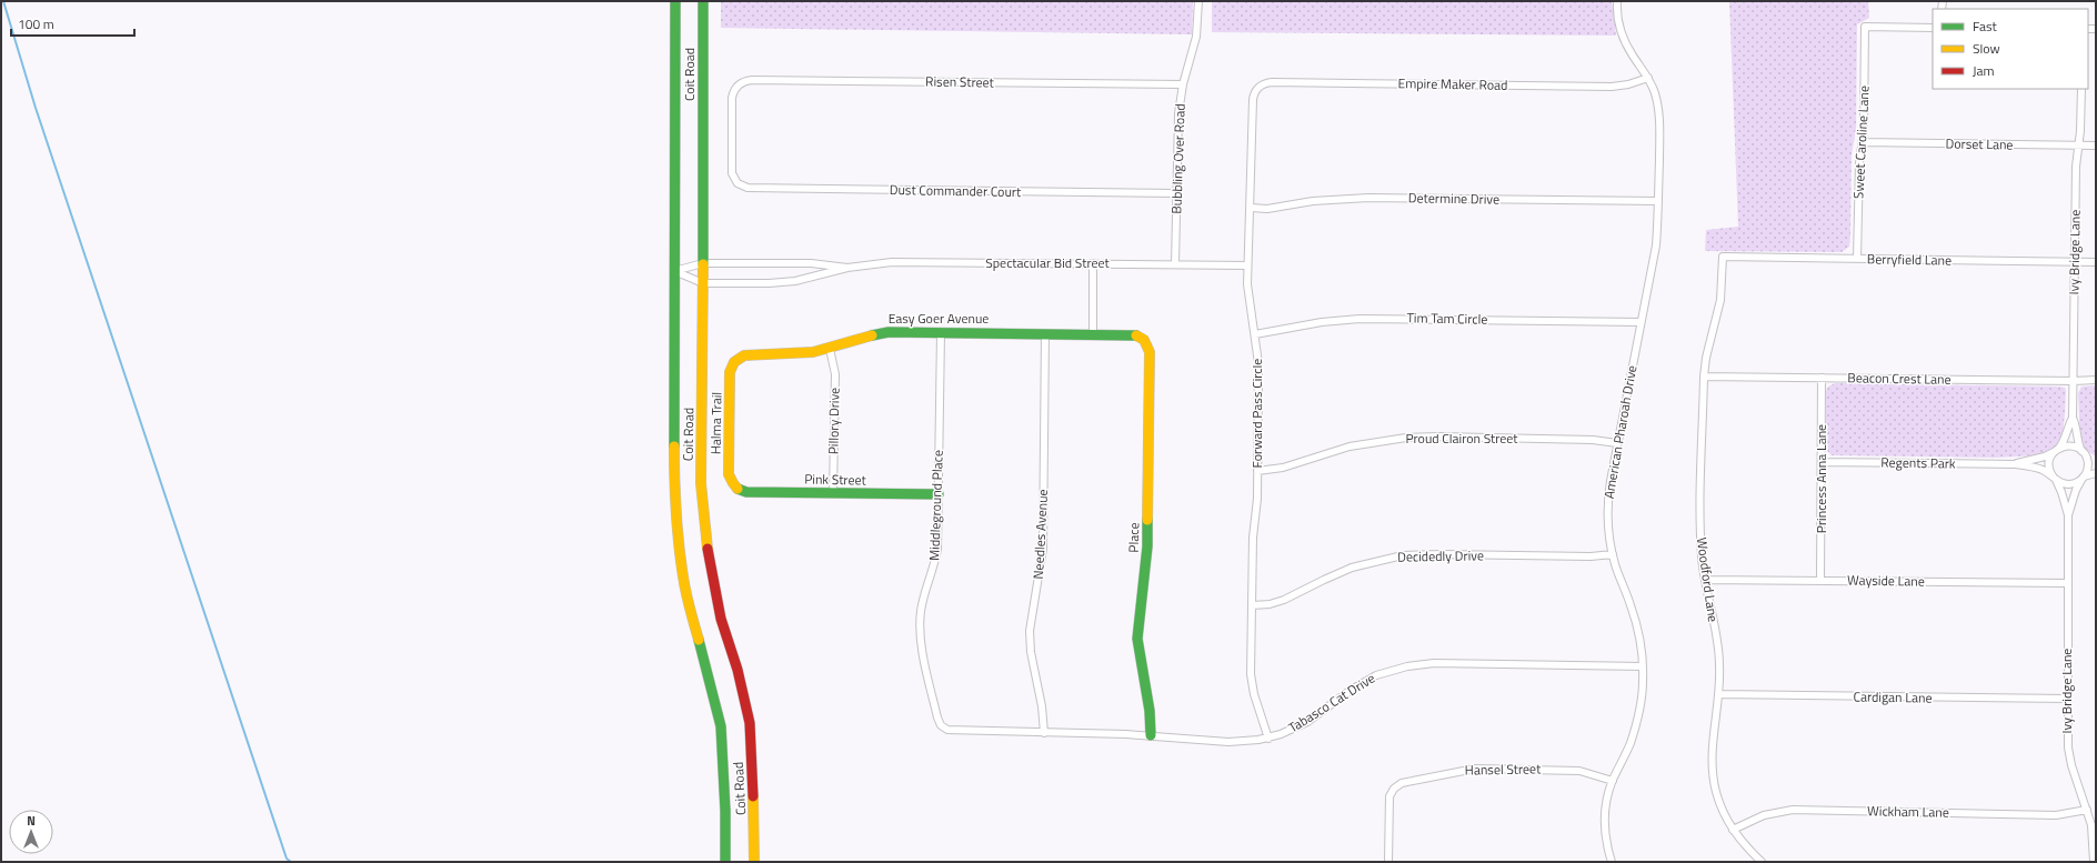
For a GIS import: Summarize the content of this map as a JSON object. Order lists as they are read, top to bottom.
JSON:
{
  "streets": {
    "main road": [
      "Coit Road",
      "Easy Goer Avenue",
      "Halma Trail",
      "Pink Street",
      "Place"
    ],
    "street": [
      "Risen Street",
      "Empire Maker Road",
      "Sweet Caroline Lane",
      "Dorset Lane",
      "Bubbling Over Road",
      "Dust Commander Court",
      "Determine Drive",
      "Ivy Bridge Lane",
      "Berryfield Lane",
      "Spectacular Bid Street",
      "Tim Tam Circle",
      "Beacon Crest Lane",
      "Forward Pass Circle",
      "Pillory Drive",
      "American Pharoah Drive",
      "Proud Clairon Street",
      "Regents Park",
      "Princess Anna Lane",
      "Middleground Place",
      "Needles Avenue",
      "Decidedly Drive",
      "Woodford Lane",
      "Wayside Lane",
      "Cardigan Lane",
      "Tabasco Cat Drive",
      "Hansel Street",
      "Wickham Lane"
    ]
  },
  "crossings": [
    ["Coit Road", "Spectacular Bid Street"],
    ["Risen Street", "Bubbling Over Road"],
    ["Risen Street", "Dust Commander Court"],
    ["Empire Maker Road", "Forward Pass Circle"],
    ["Empire Maker Road", "American Pharoah Drive"],
    ["Sweet Caroline Lane", "Dorset Lane"],
    ["Sweet Caroline Lane", "Berryfield Lane"],
    ["Dorset Lane", "Ivy Bridge Lane"],
    ["Bubbling Over Road", "Dust Commander Court"],
    ["Bubbling Over Road", "Spectacular Bid Street"],
    ["Determine Drive", "Forward Pass Circle"],
    ["Determine Drive", "American Pharoah Drive"],
    ["Ivy Bridge Lane", "Berryfield Lane"],
    ["Ivy Bridge Lane", "Beacon Crest Lane"],
    ["Ivy Bridge Lane", "Regents Park"],
    ["Ivy Bridge Lane", "Wayside Lane"],
    ["Ivy Bridge Lane", "Cardigan Lane"],
    ["Ivy Bridge Lane", "Wickham Lane"],
    ["Berryfield Lane", "Woodford Lane"],
    ["Spectacular Bid Street", "Forward Pass Circle"],
    ["Easy Goer Avenue", "Pillory Drive"],
    ["Easy Goer Avenue", "Halma Trail"],
    ["Easy Goer Avenue", "Middleground Place"],
    ["Easy Goer Avenue", "Needles Avenue"],
    ["Easy Goer Avenue", "Place"],
    ["Tim Tam Circle", "Forward Pass Circle"],
    ["Tim Tam Circle", "American Pharoah Drive"],
    ["Beacon Crest Lane", "Princess Anna Lane"],
    ["Beacon Crest Lane", "Woodford Lane"],
    ["Forward Pass Circle", "Proud Clairon Street"],
    ["Forward Pass Circle", "Decidedly Drive"],
    ["Forward Pass Circle", "Tabasco Cat Drive"],
    ["Pillory Drive", "Pink Street"],
    ["Halma Trail", "Pink Street"],
    ["American Pharoah Drive", "Proud Clairon Street"],
    ["American Pharoah Drive", "Decidedly Drive"],
    ["American Pharoah Drive", "Tabasco Cat Drive"],
    ["American Pharoah Drive", "Hansel Street"],
    ["Regents Park", "Princess Anna Lane"],
    ["Princess Anna Lane", "Wayside Lane"],
    ["Pink Street", "Middleground Place"],
    ["Middleground Place", "Tabasco Cat Drive"],
    ["Needles Avenue", "Tabasco Cat Drive"],
    ["Place", "Tabasco Cat Drive"],
    ["Woodford Lane", "Wayside Lane"],
    ["Woodford Lane", "Cardigan Lane"],
    ["Woodford Lane", "Wickham Lane"]
  ],
  "legend": ["Fast", "Slow", "Jam"],
  "scale_bar": "100 m",
  "north": "top"
}
